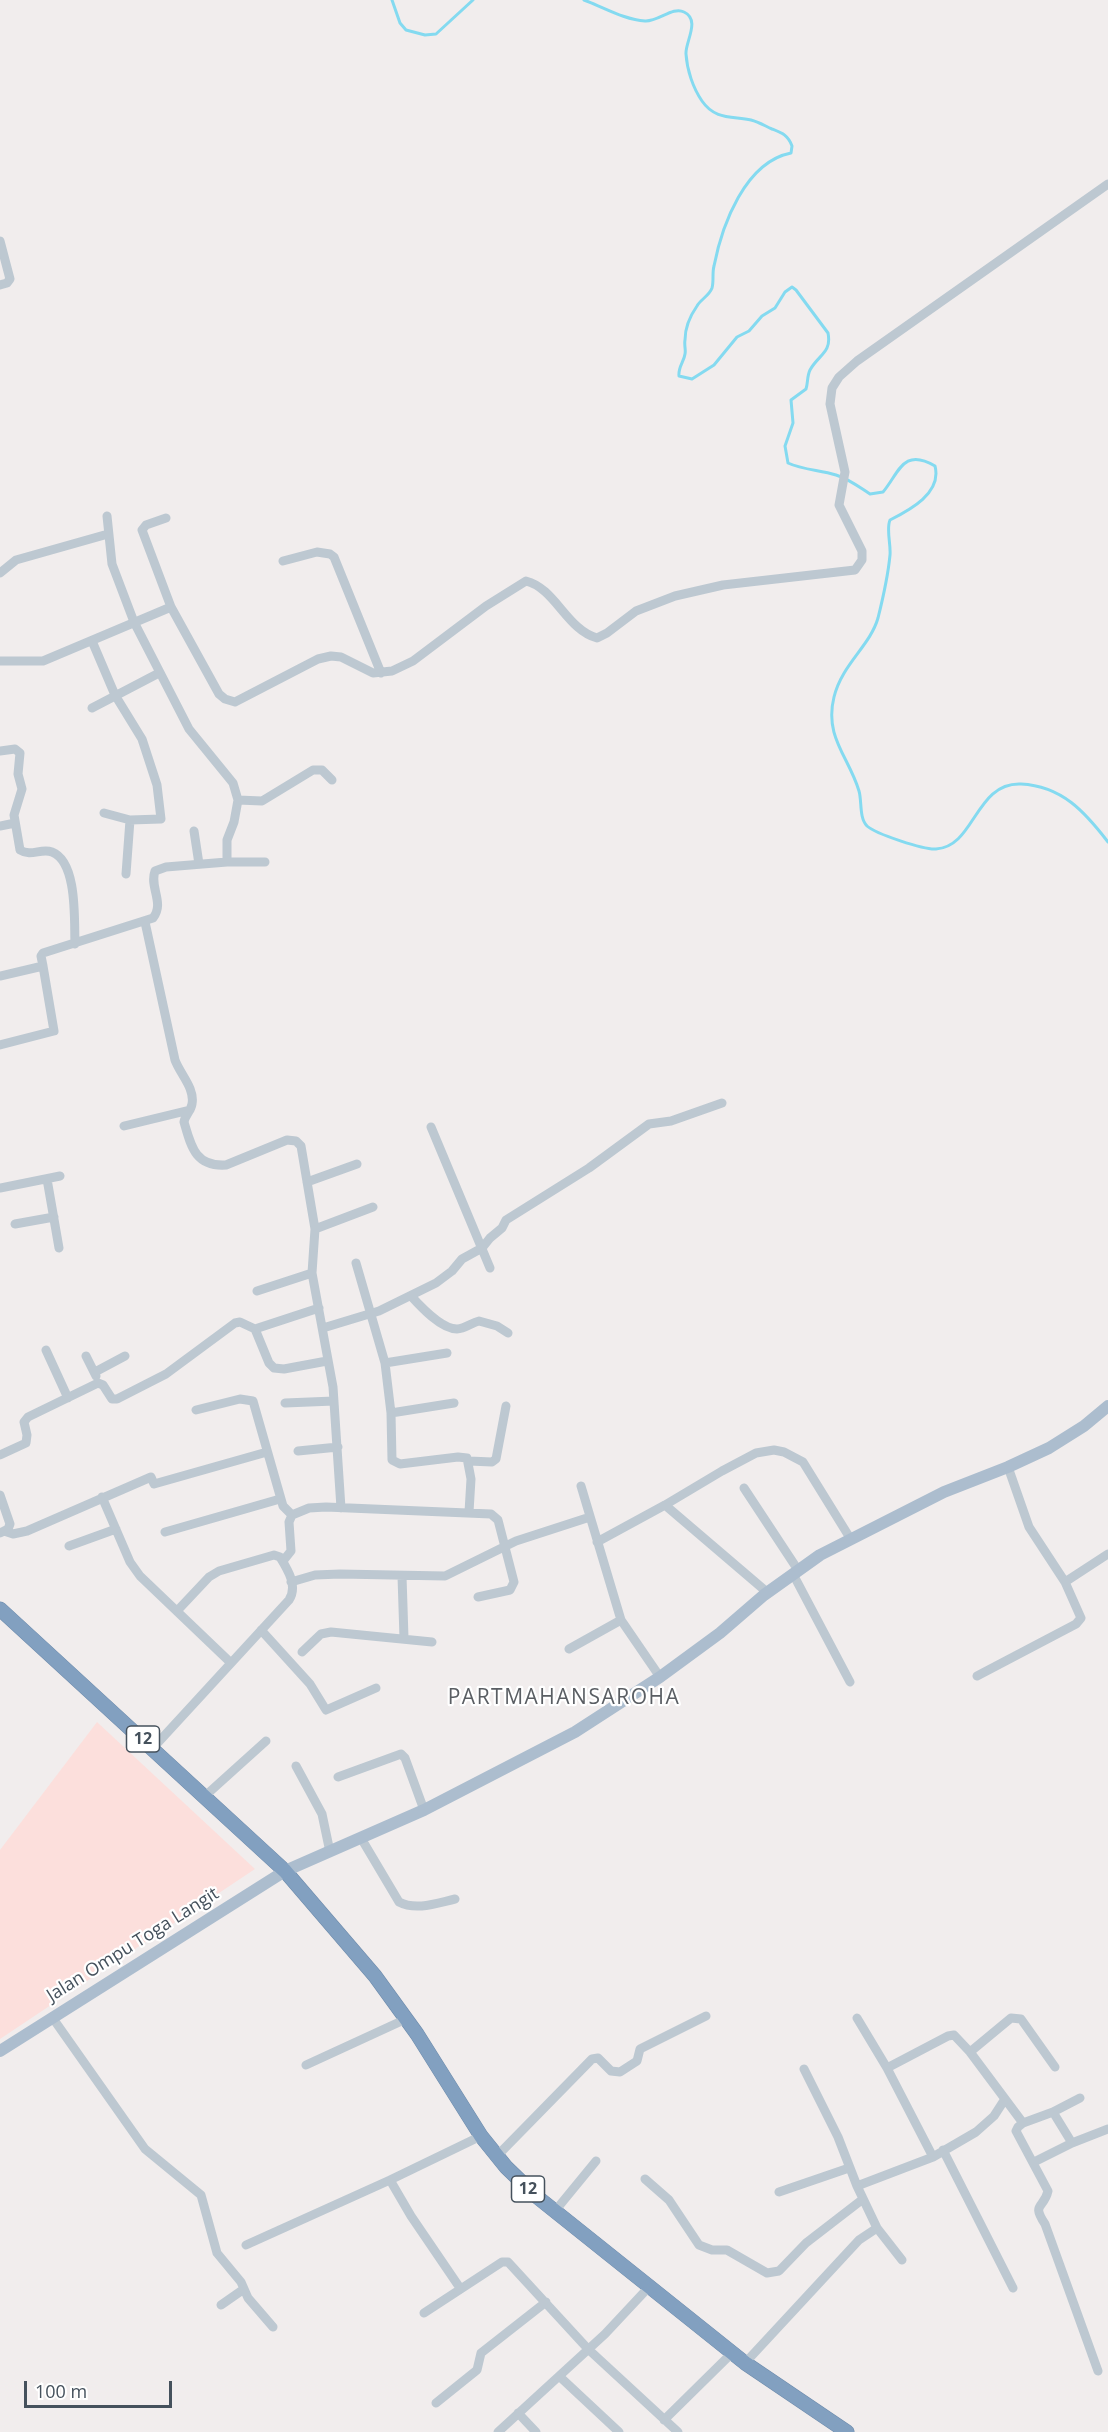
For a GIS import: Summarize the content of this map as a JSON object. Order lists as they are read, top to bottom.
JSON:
{
  "streets": {
    "highway": ["12"],
    "main road": ["Jalan Ompu Toga Langit"]
  },
  "crossings": [
    ["12", "Jalan Ompu Toga Langit"]
  ],
  "districts": ["PARTMAHANSAROHA"],
  "scale_bar": "100 m"
}
